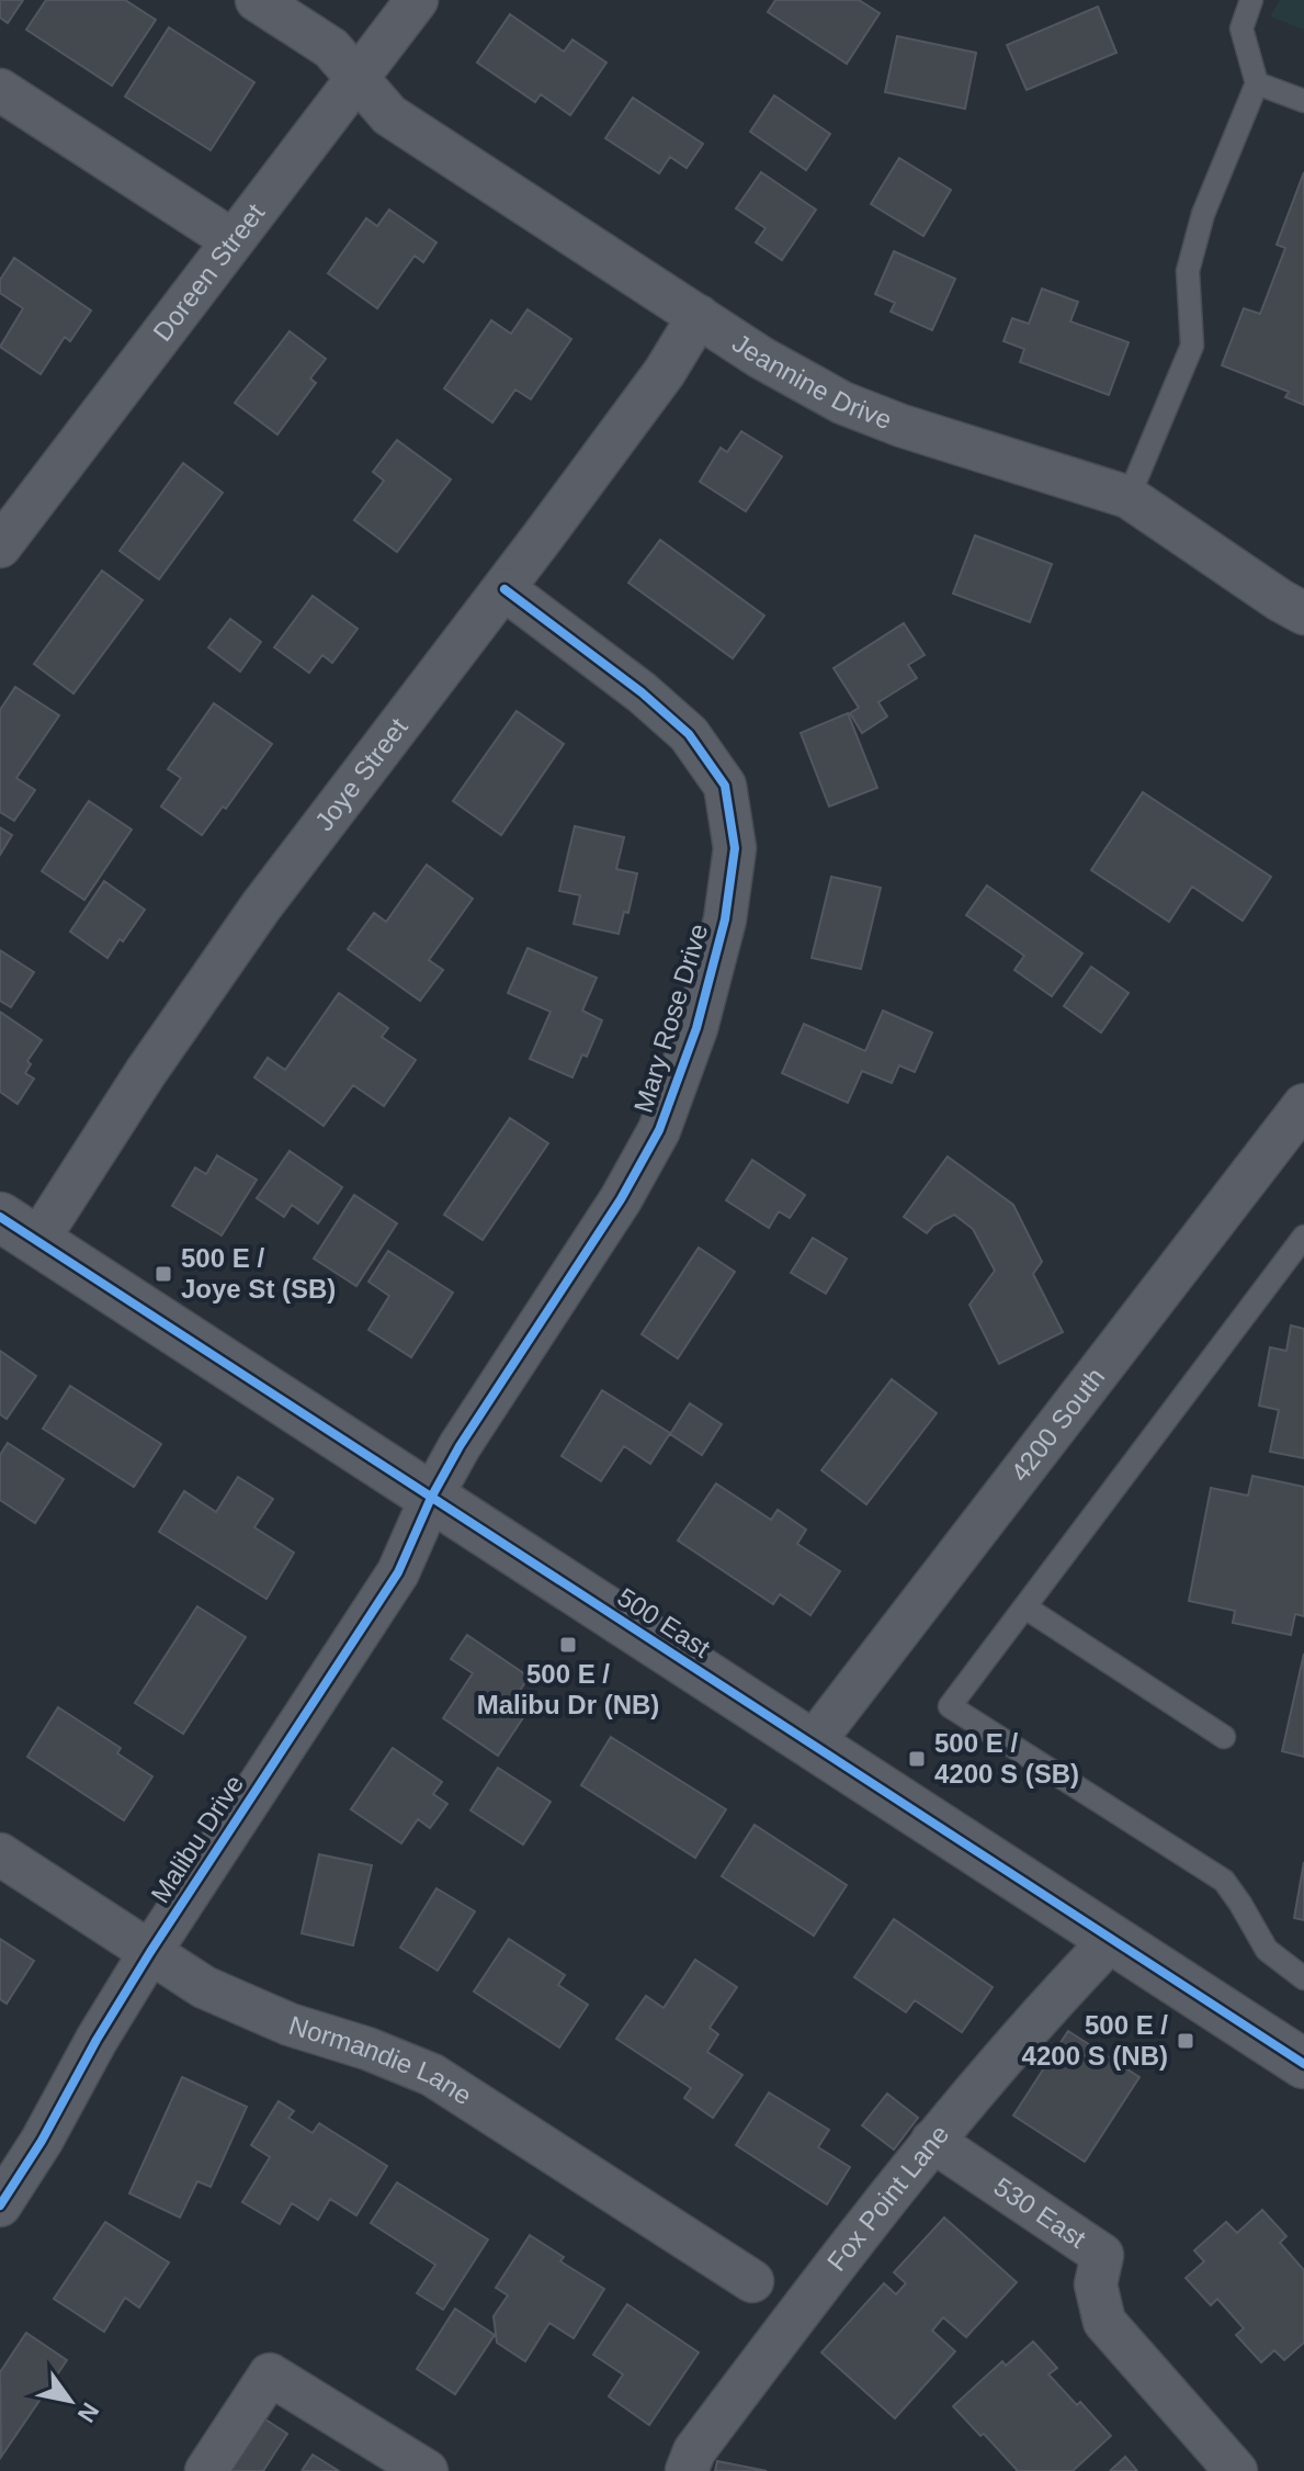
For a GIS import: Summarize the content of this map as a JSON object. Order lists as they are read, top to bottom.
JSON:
{
  "streets": {
    "street": [
      "Doreen Street",
      "Jeannine Drive",
      "Joye Street",
      "Mary Rose Drive",
      "4200 South",
      "500 East",
      "Malibu Drive",
      "Normandie Lane",
      "Fox Point Lane",
      "530 East"
    ]
  },
  "crossings": [
    ["Doreen Street", "Jeannine Drive"],
    ["Jeannine Drive", "Joye Street"],
    ["Joye Street", "Mary Rose Drive"],
    ["Joye Street", "500 East"],
    ["Mary Rose Drive", "500 East"],
    ["Mary Rose Drive", "Malibu Drive"],
    ["4200 South", "500 East"],
    ["500 East", "Malibu Drive"],
    ["500 East", "Fox Point Lane"],
    ["Malibu Drive", "Normandie Lane"],
    ["Fox Point Lane", "530 East"]
  ],
  "places": {
    "transit": [
      "500 E / Joye St (SB)",
      "500 E / Malibu Dr (NB)",
      "500 E / 4200 S (SB)",
      "500 E / 4200 S (NB)"
    ]
  },
  "north": "bottom right"
}
